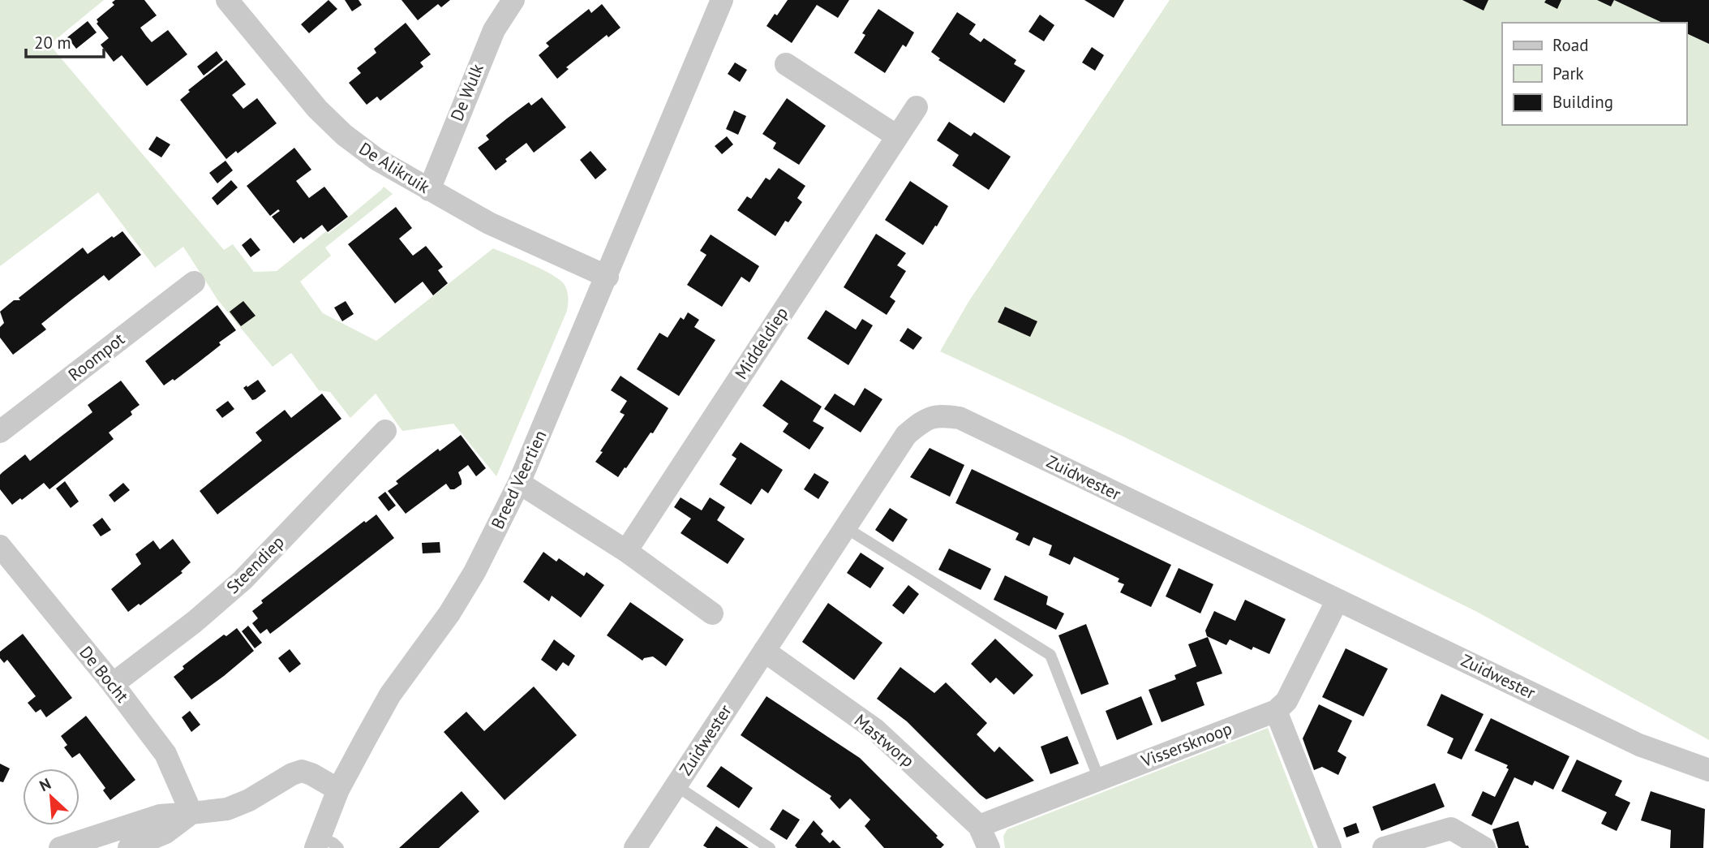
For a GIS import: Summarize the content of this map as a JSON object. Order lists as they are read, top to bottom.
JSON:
{
  "streets": {
    "street": [
      "De Wulk",
      "De Alikruik",
      "Middeldiep",
      "Roompot",
      "Zuidwester",
      "Breed Veertien",
      "Steendiep",
      "De Bocht",
      "Mastworp",
      "Vissersknoop"
    ]
  },
  "crossings": [
    ["De Wulk", "De Alikruik"],
    ["De Alikruik", "Breed Veertien"],
    ["Zuidwester", "Mastworp"],
    ["Steendiep", "De Bocht"],
    ["Mastworp", "Vissersknoop"]
  ],
  "legend": ["Road", "Park", "Building"],
  "scale_bar": "20 m",
  "north": "top left"
}
